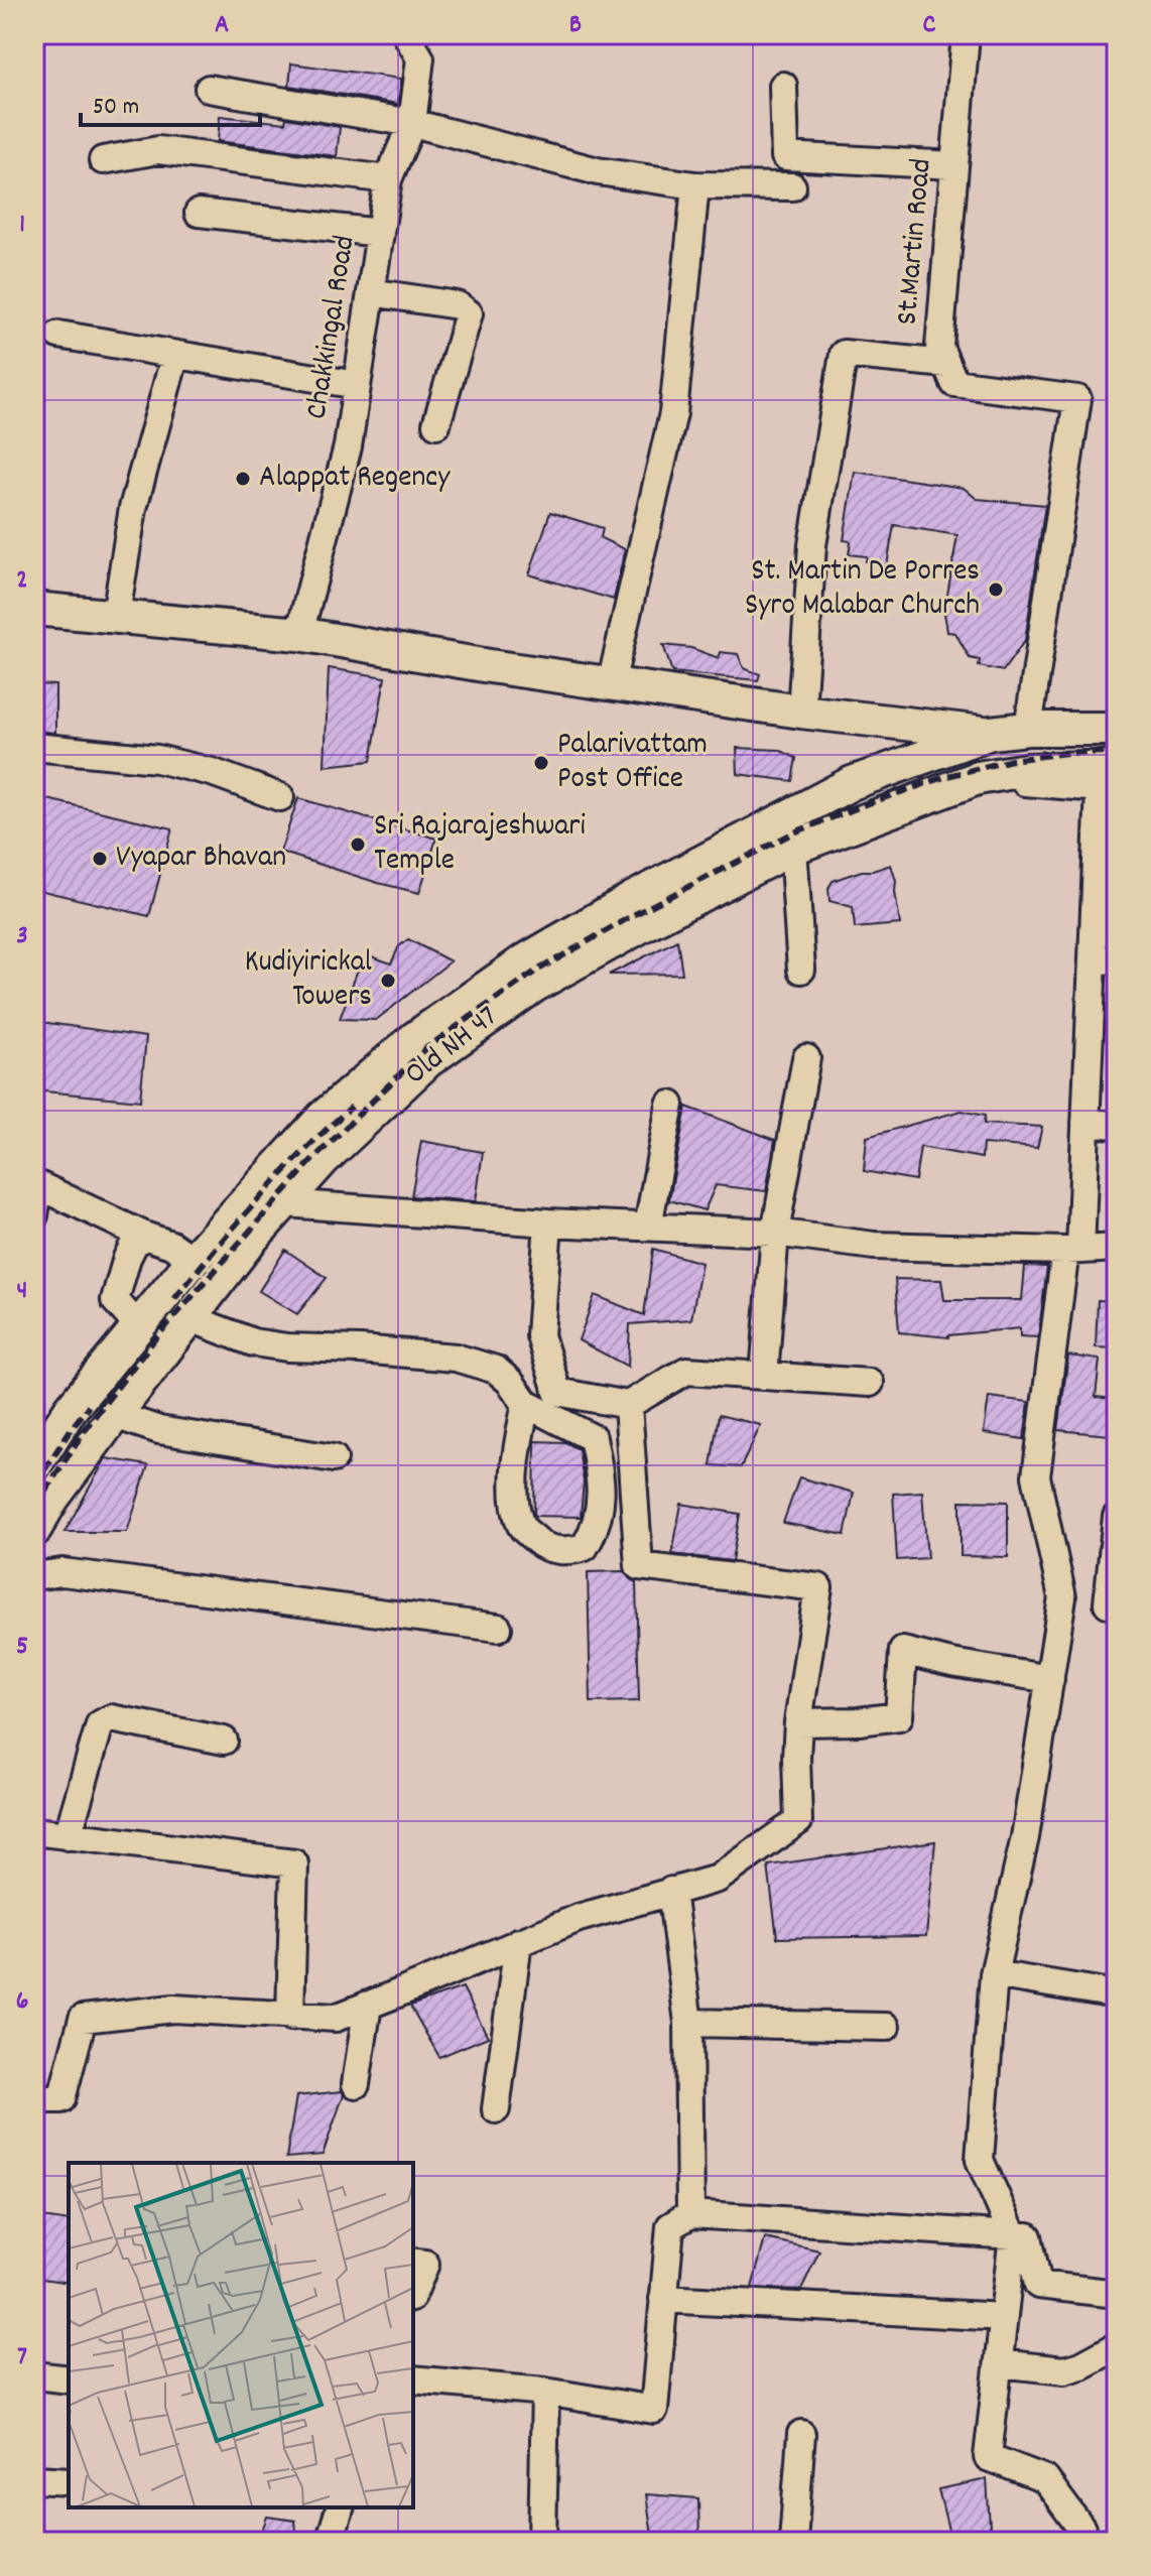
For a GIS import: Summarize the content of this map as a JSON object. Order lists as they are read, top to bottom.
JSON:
{
  "streets": {
    "main road": ["Old NH 47"],
    "street": ["St.Martin Road", "Chakkingal Road"]
  },
  "crossings": [
    ["St.Martin Road", "Old NH 47"],
    ["Chakkingal Road", "Old NH 47"]
  ],
  "places": [
    "Alappat Regency",
    "St. Martin De Porres Syro Malabar Church",
    "Palarivattam Post Office",
    "Sri Rajarajeshwari Temple",
    "Vyapar Bhavan",
    "Kudiyirickal Towers"
  ],
  "scale_bar": "50 m",
  "grid": {
    "columns": ["A", "B", "C"],
    "rows": [
      "1",
      "2",
      "3",
      "4",
      "5",
      "6",
      "7"
    ]
  }
}
